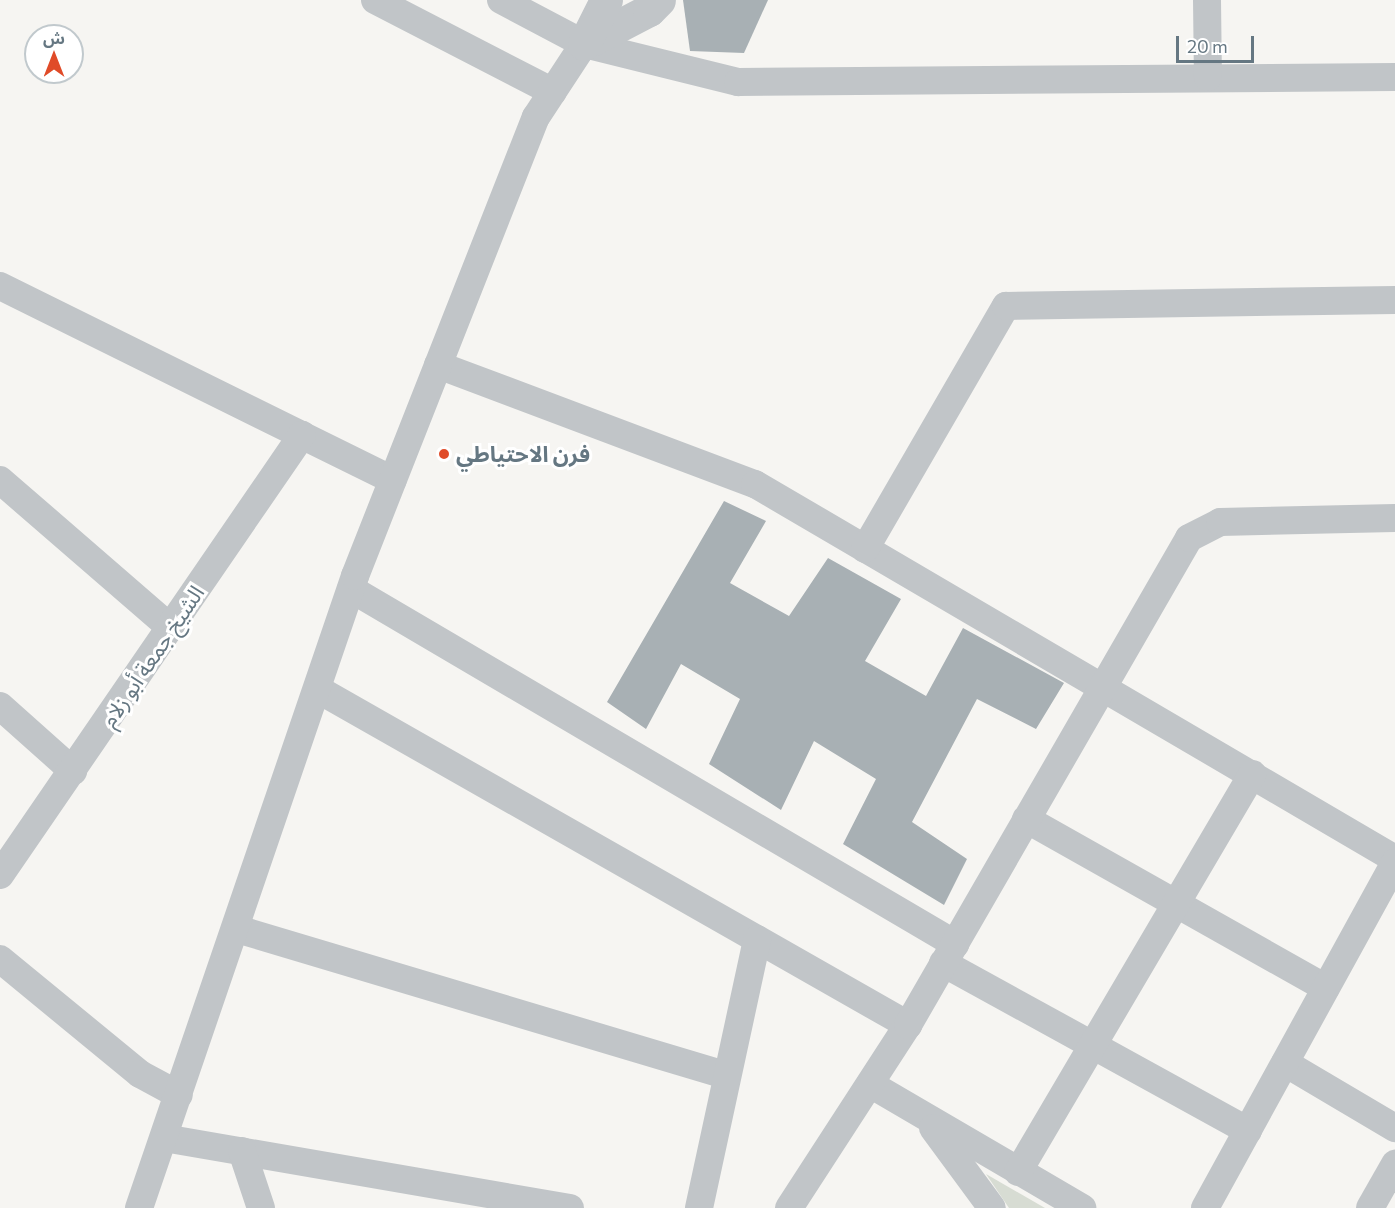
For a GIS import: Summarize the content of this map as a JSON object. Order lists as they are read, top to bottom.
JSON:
{
  "streets": {
    "street": ["الشيخ جمعة أبو زلام"]
  },
  "places": ["فرن الاحتياطي"],
  "scale_bar": "20 m",
  "north": "top"
}
